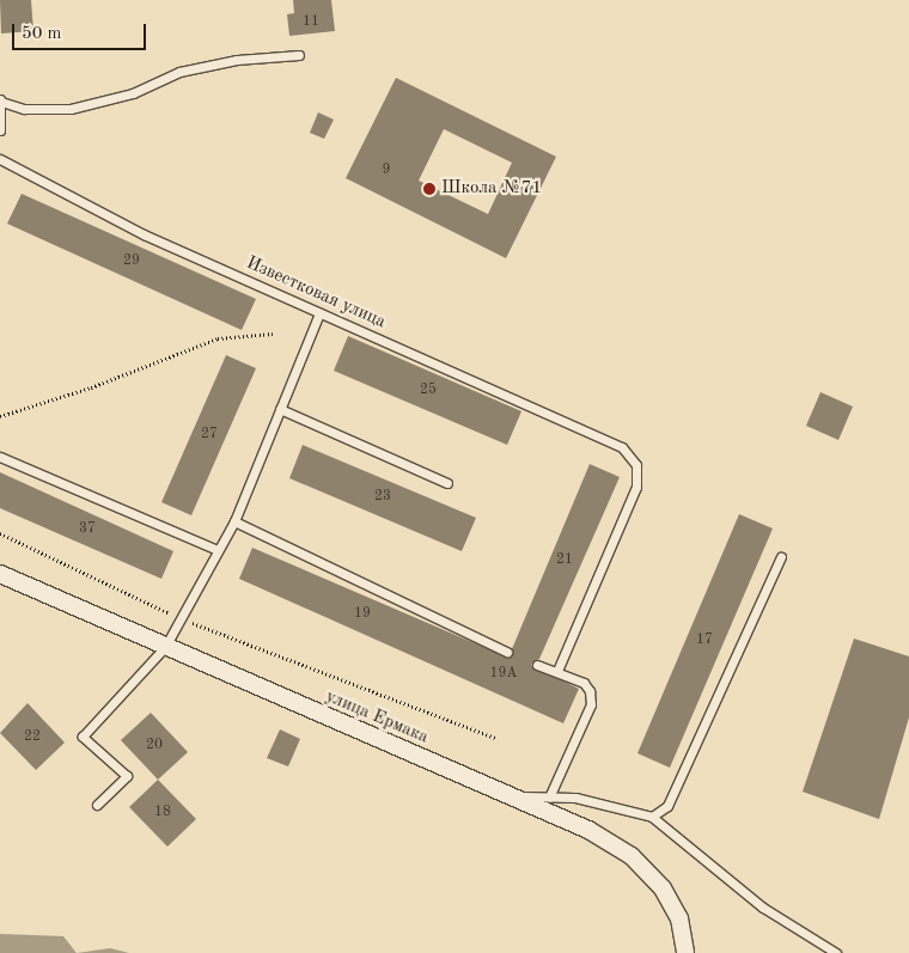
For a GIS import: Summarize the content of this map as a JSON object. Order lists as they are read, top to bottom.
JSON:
{
  "streets": {
    "street": ["улица Ермака"],
    "lane": ["Известковая улица"]
  },
  "places": ["Школа №71"],
  "house_numbers": [
    "11",
    "9",
    "29",
    "25",
    "27",
    "23",
    "37",
    "21",
    "19",
    "17",
    "19А",
    "22",
    "20",
    "18"
  ],
  "scale_bar": "50 m"
}
